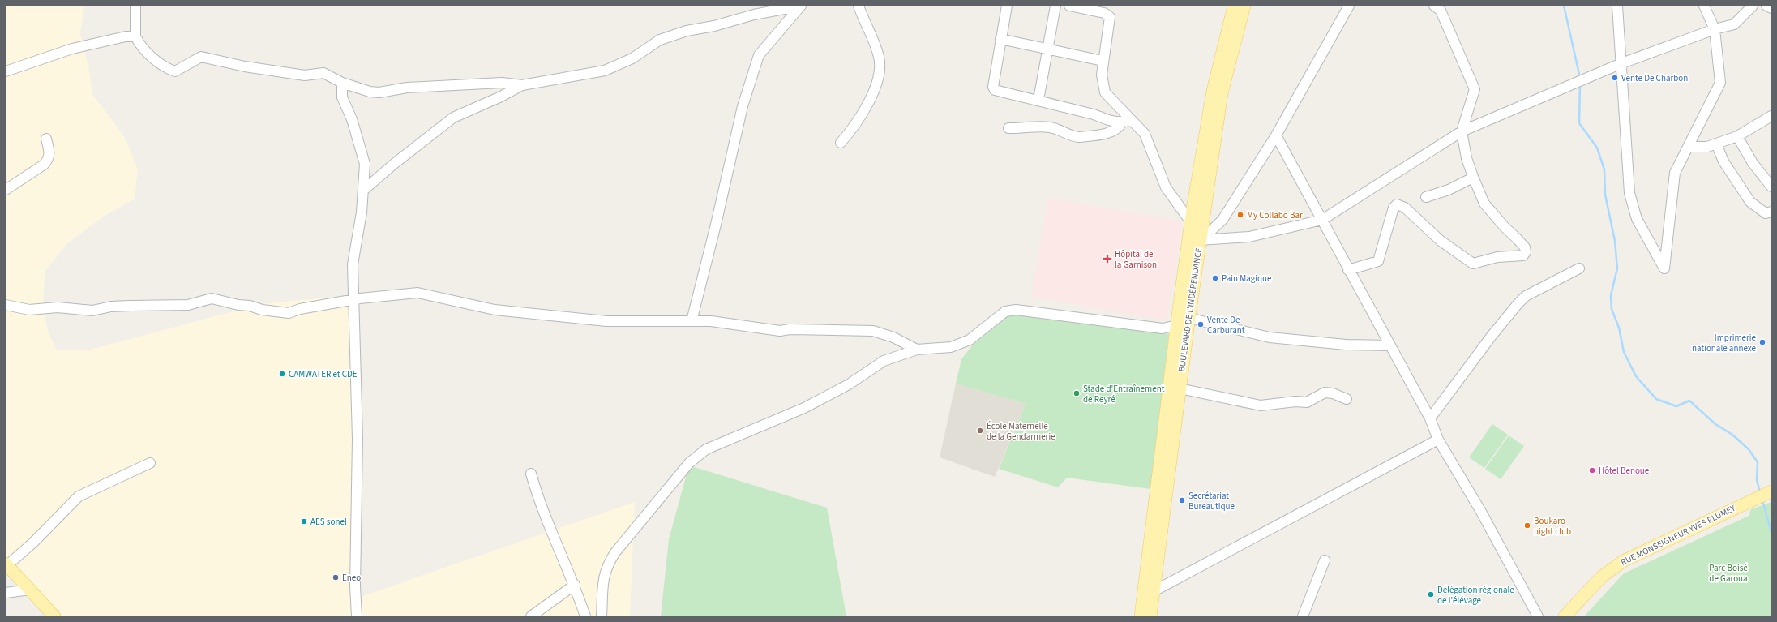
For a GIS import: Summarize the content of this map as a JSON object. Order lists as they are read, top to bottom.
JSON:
{
  "streets": {
    "main road": ["BOULEVARD DE L'INDÉPENDANCE", "RUE MONSEIGNEUR YVES PLUMEY"]
  },
  "parks": ["Parc Boisé de Garoua"],
  "places": {
    "other": [
      "Vente De Charbon",
      "My Collabo Bar",
      "Pain Magique",
      "Vente De Carburant",
      "Imprimerie nationale annexe",
      "CAMWATER et CDE",
      "Stade d'Entraînement de Reyré",
      "École Maternelle de la Gendarmerie",
      "Hôtel Benoue",
      "Secrétariat Bureautique",
      "AES sonel",
      "Boukaro night club",
      "Eneo",
      "Délégation régionale de l'élévage"
    ],
    "health": ["Hôpital de la Garnison"]
  }
}
